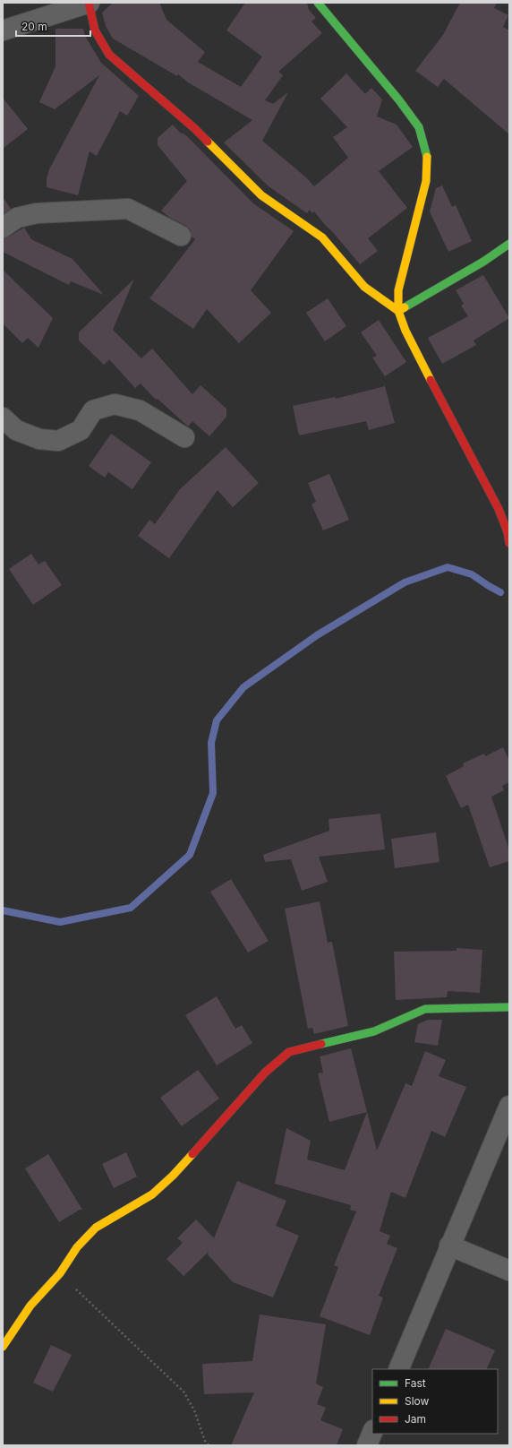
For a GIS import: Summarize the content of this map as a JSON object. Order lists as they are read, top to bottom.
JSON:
{
  "legend": ["Fast", "Slow", "Jam"],
  "scale_bar": "20 m"
}
